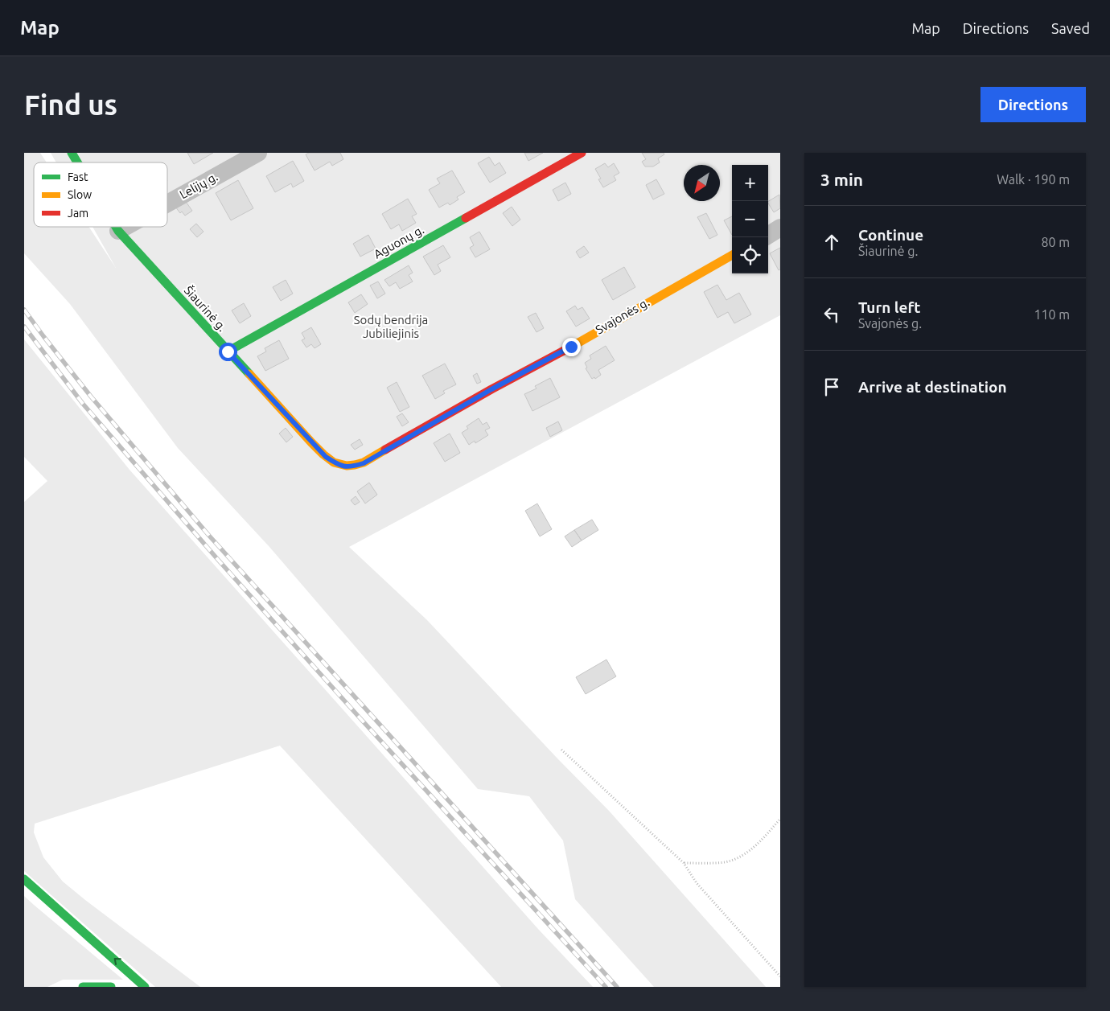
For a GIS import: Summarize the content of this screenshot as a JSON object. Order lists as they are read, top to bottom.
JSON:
{
  "streets": {
    "main road": ["Aguonų g.", "Šiaurinė g.", "Svajonės g."],
    "street": ["Lelijų g."]
  },
  "crossings": [
    ["Lelijų g.", "Šiaurinė g."],
    ["Aguonų g.", "Šiaurinė g."],
    ["Šiaurinė g.", "Svajonės g."]
  ],
  "parks": ["Sodų bendrija Jubiliejinis"],
  "legend": ["Fast", "Slow", "Jam"],
  "north": "bottom left",
  "page": {
    "header": "Map",
    "nav": ["Map", "Directions", "Saved"],
    "buttons": "Directions",
    "title": "Find us",
    "heading": ["3 min", "Walk · 190 m"],
    "map_buttons": ["+", "−"],
    "list": [
      ["Continue", "Šiaurinė g.", "80 m"],
      ["Turn left", "Svajonės g.", "110 m"],
      "Arrive at destination"
    ]
  }
}
